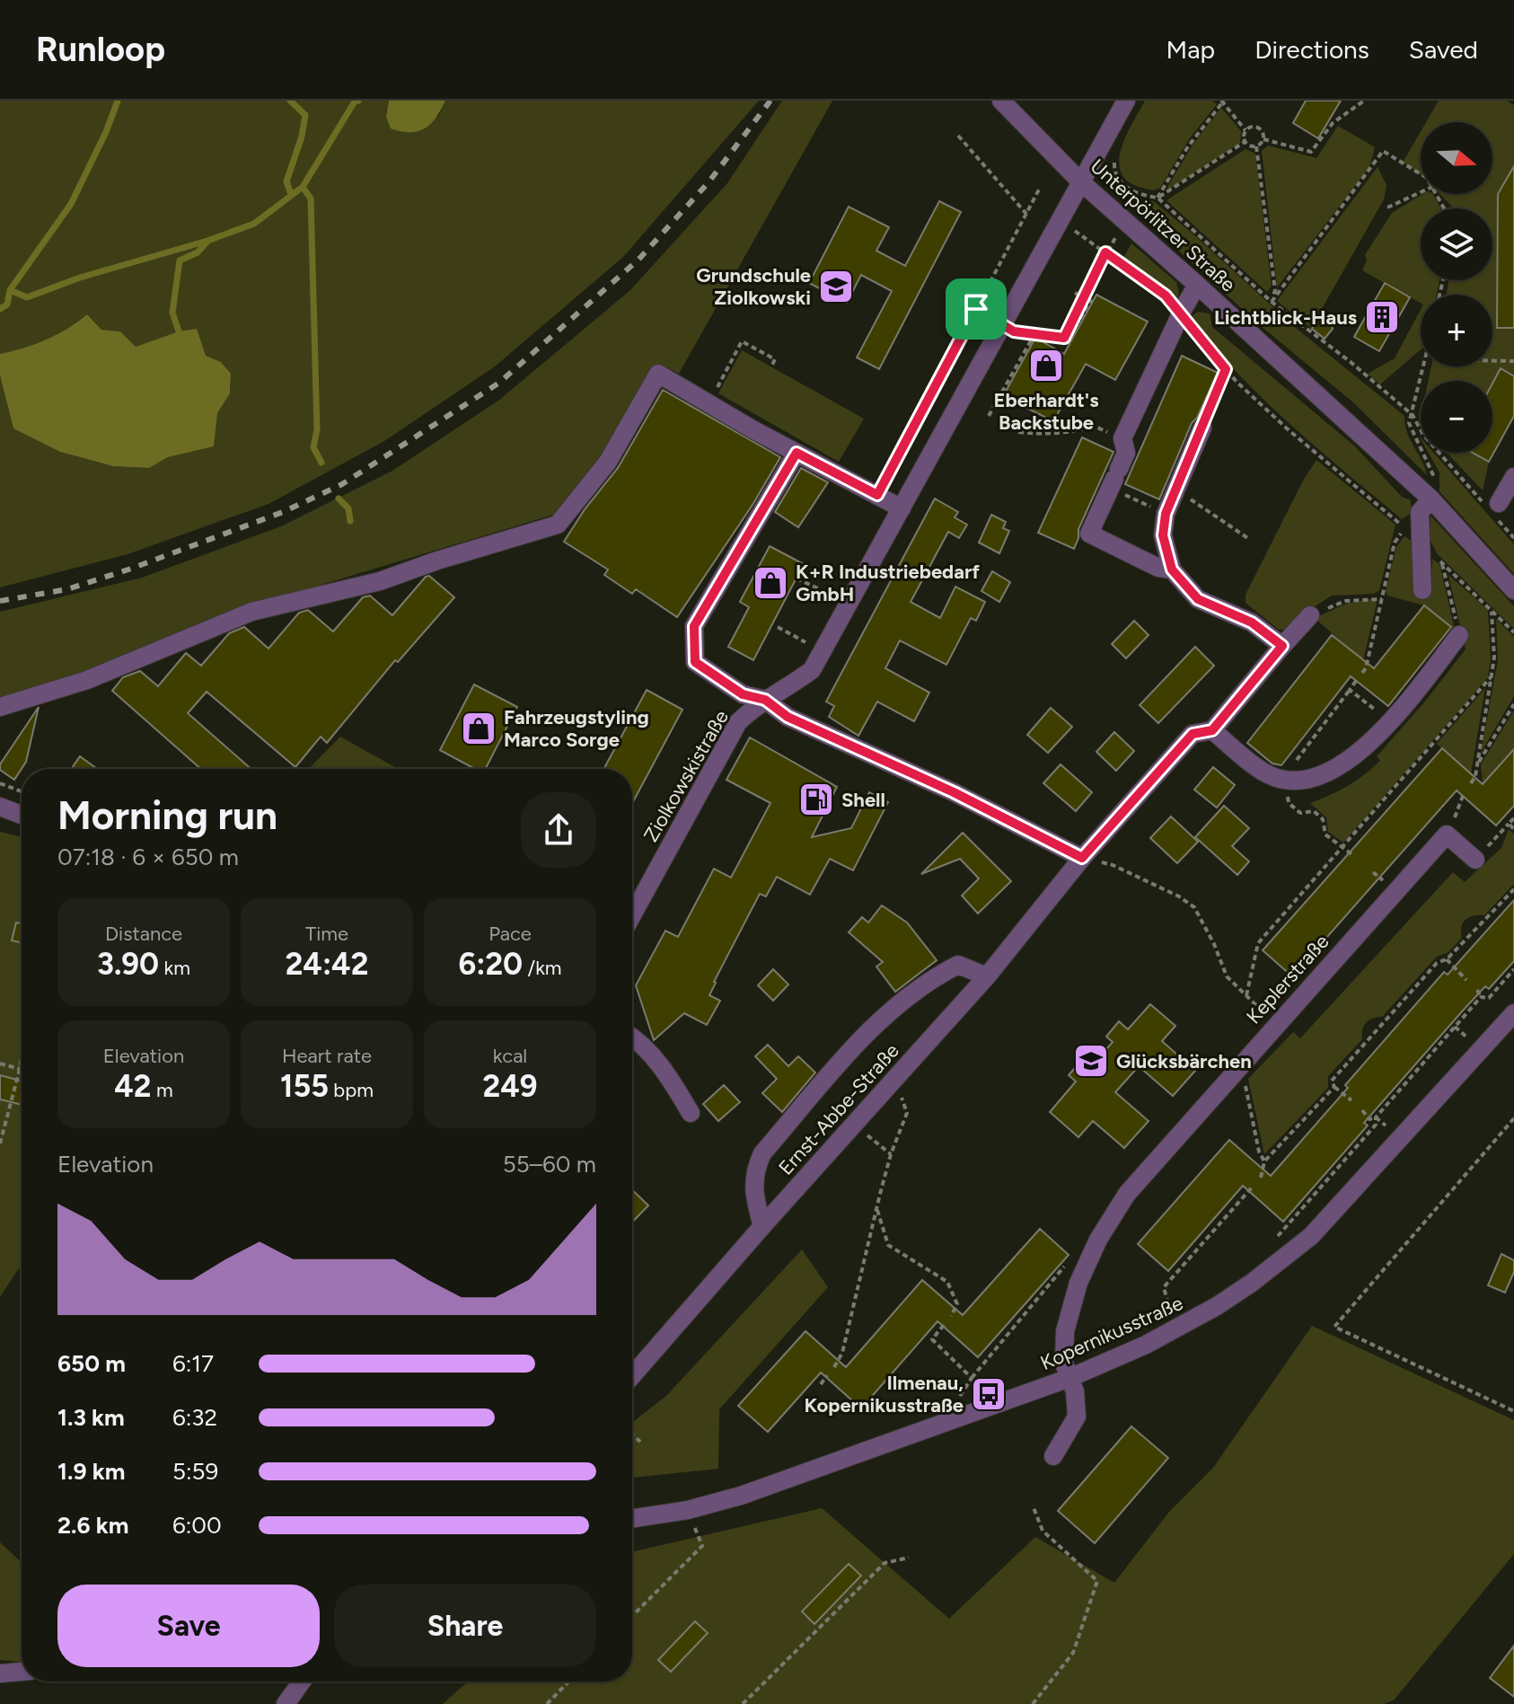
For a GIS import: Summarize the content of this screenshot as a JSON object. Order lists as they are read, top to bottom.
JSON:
{
  "streets": {
    "street": [
      "Unterpörlitzer Straße",
      "Ziolkowskistraße",
      "Keplerstraße",
      "Ernst-Abbe-Straße",
      "Kopernikusstraße"
    ]
  },
  "crossings": [
    ["Unterpörlitzer Straße", "Ziolkowskistraße"],
    ["Keplerstraße", "Kopernikusstraße"]
  ],
  "places": {
    "school or university": ["Grundschule Ziolkowski", "Glücksbärchen"],
    "building": ["Lichtblick-Haus"],
    "shop": ["Eberhardt's Backstube", "K+R Industriebedarf GmbH", "Fahrzeugstyling Marco Sorge"],
    "fuel station": ["Shell"],
    "bus stop": ["Ilmenau, Kopernikusstraße"]
  },
  "north": "right",
  "page": {
    "header": "Runloop",
    "nav": ["Map", "Directions", "Saved"],
    "map_buttons": ["+", "−"],
    "heading": ["Morning run", "07:18 · 6 × 650 m"],
    "stats": [
      ["Distance", "3.90 km"],
      ["Time", "24:42"],
      ["Pace", "6:20 /km"],
      ["Elevation", "42 m"],
      ["Heart rate", "155 bpm"],
      ["kcal", "249"]
    ],
    "chart": ["Elevation", "55–60 m"],
    "list": [
      {
        "name": "650 m",
        "note": "6:17"
      },
      {
        "name": "1.3 km",
        "note": "6:32"
      },
      {
        "name": "1.9 km",
        "note": "5:59"
      },
      {
        "name": "2.6 km",
        "note": "6:00"
      }
    ],
    "buttons": ["Save", "Share"]
  }
}
